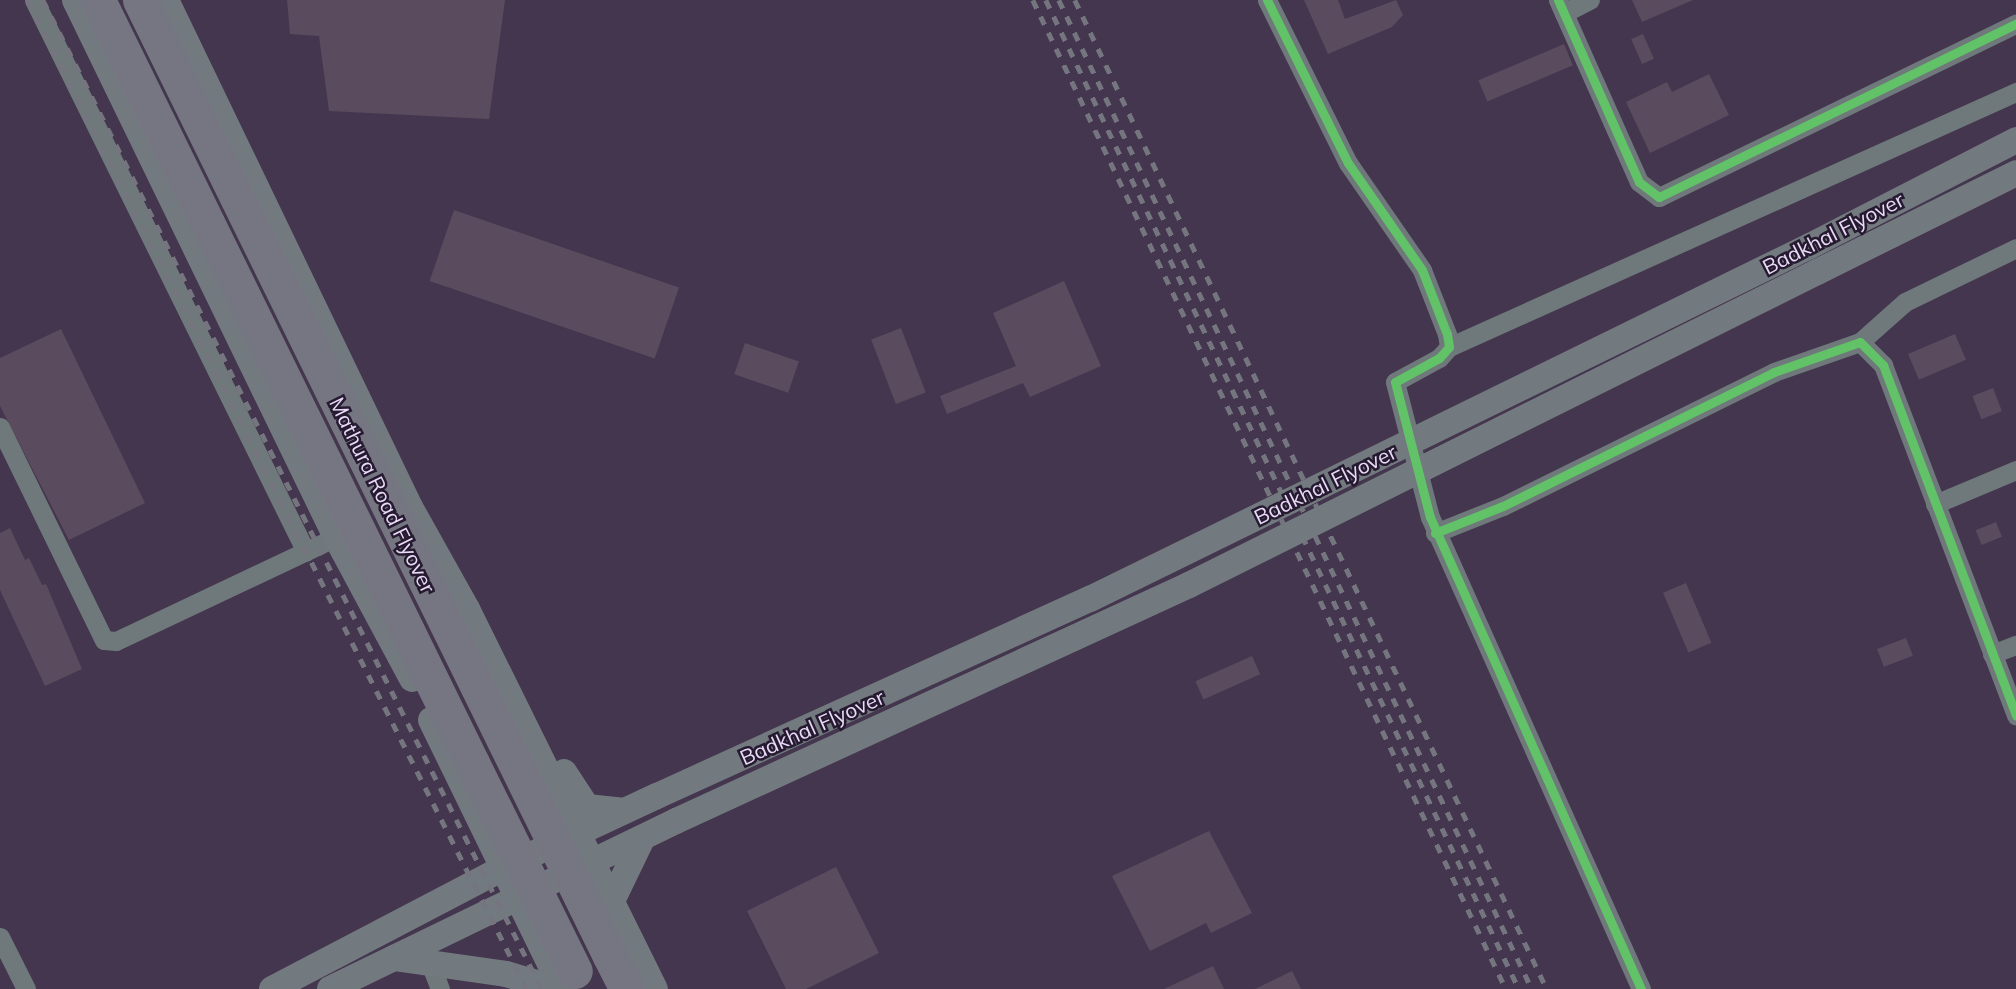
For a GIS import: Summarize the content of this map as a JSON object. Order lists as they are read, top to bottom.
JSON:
{
  "streets": {
    "highway": ["Mathura Road Flyover"],
    "main road": ["Badkhal Flyover"]
  }
}
